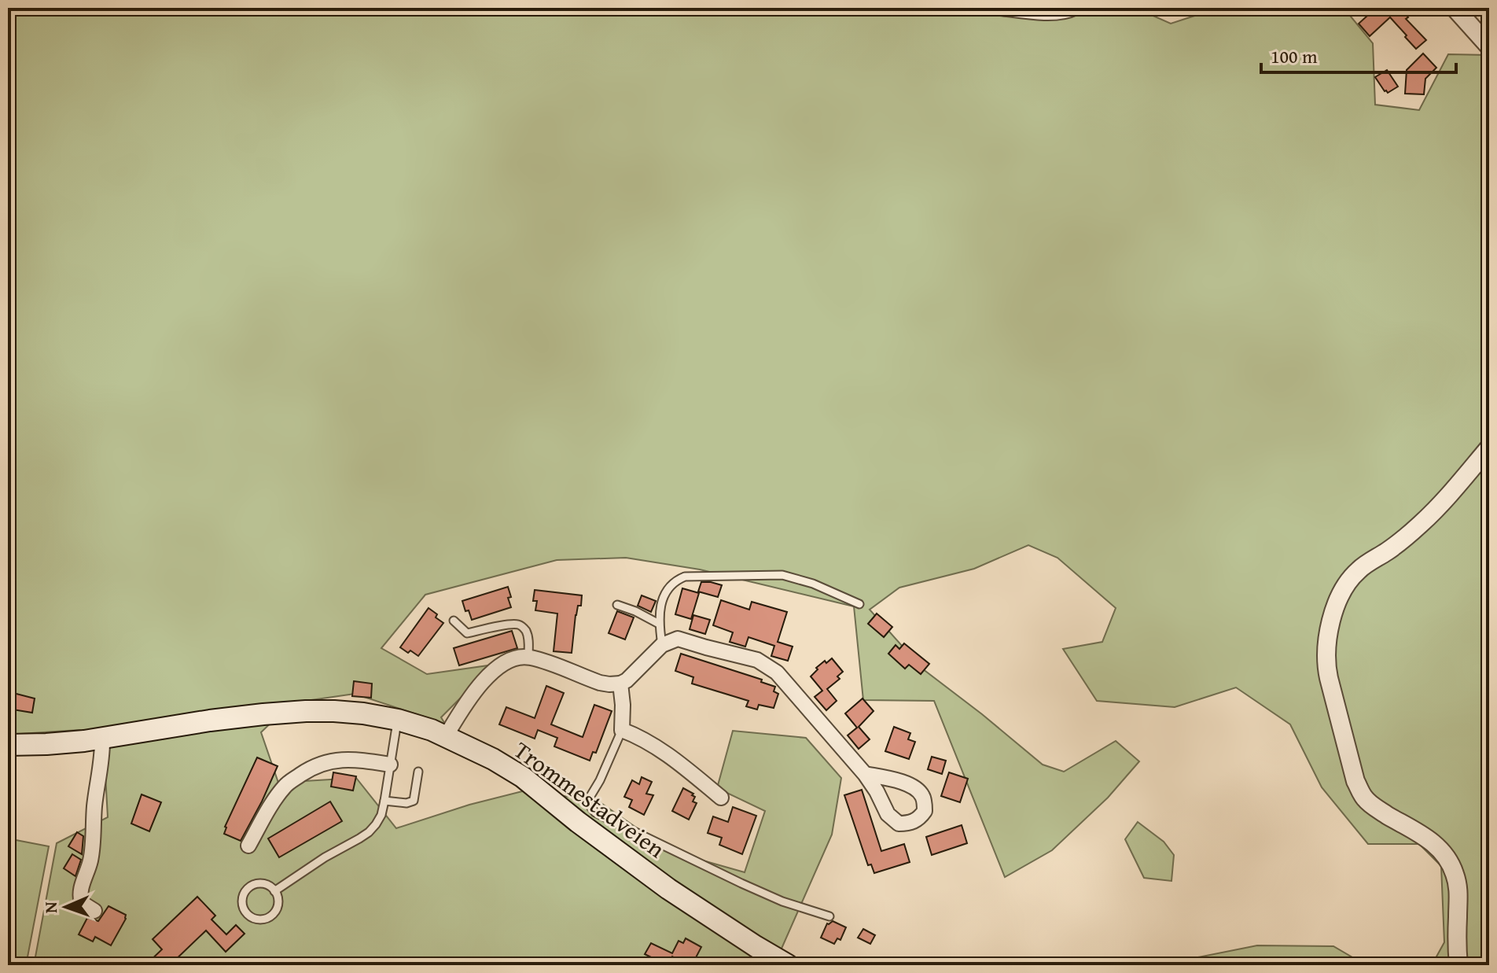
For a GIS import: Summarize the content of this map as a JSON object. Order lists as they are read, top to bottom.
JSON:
{
  "streets": {
    "main road": ["Trommestadveien"]
  },
  "scale_bar": "100 m",
  "north": "left"
}
